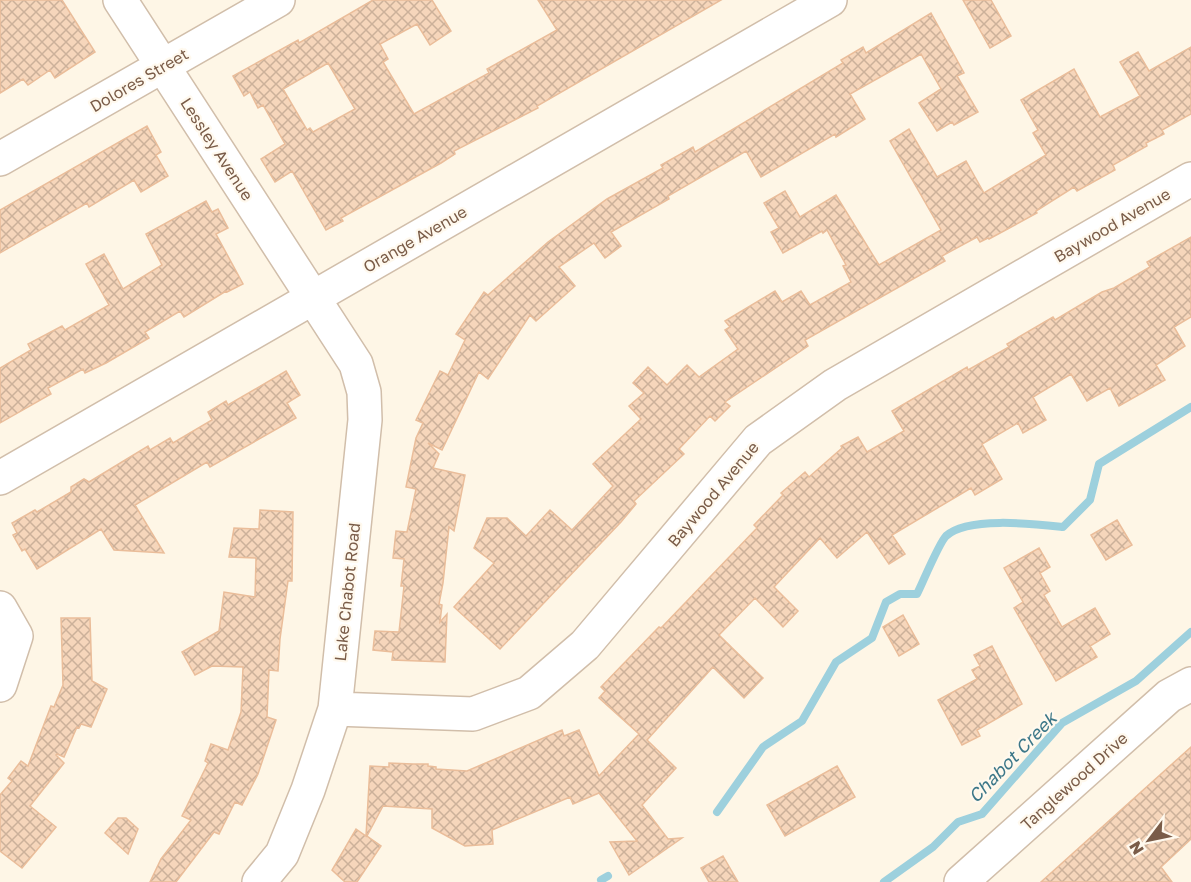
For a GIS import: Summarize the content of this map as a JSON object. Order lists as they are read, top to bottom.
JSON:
{
  "streets": {
    "street": [
      "Dolores Street",
      "Lessley Avenue",
      "Baywood Avenue",
      "Orange Avenue",
      "Lake Chabot Road",
      "Tanglewood Drive"
    ]
  },
  "crossings": [
    ["Dolores Street", "Lessley Avenue"],
    ["Lessley Avenue", "Orange Avenue"],
    ["Lessley Avenue", "Lake Chabot Road"],
    ["Baywood Avenue", "Lake Chabot Road"],
    ["Orange Avenue", "Lake Chabot Road"]
  ],
  "water": ["Chabot Creek"],
  "north": "bottom left"
}
